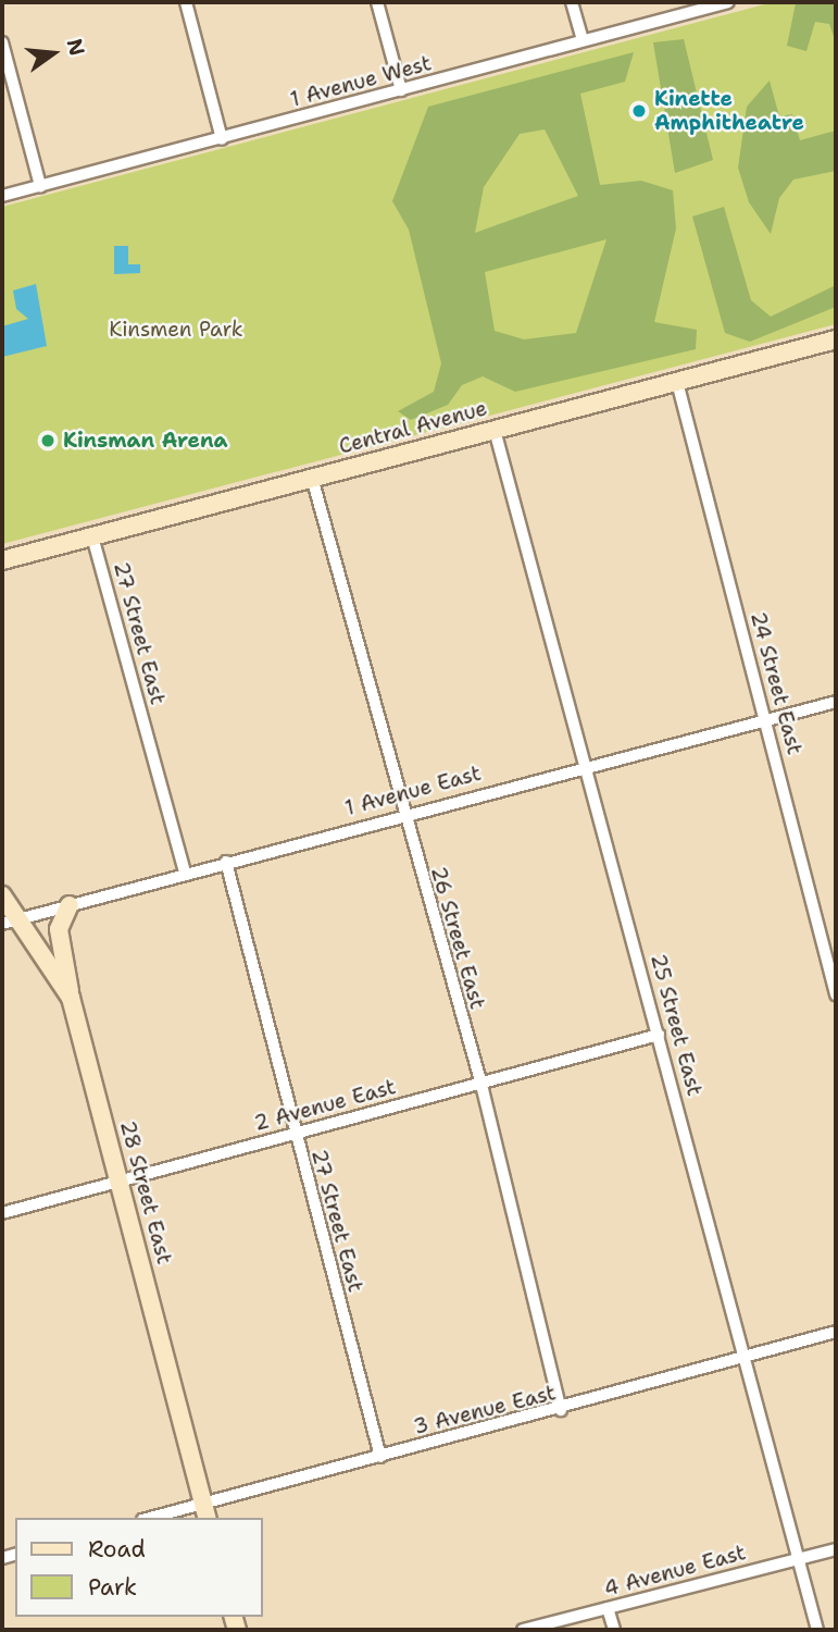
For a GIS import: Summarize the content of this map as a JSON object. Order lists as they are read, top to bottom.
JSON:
{
  "streets": {
    "street": [
      "1 Avenue West",
      "Central Avenue",
      "27 Street East",
      "24 Street East",
      "1 Avenue East",
      "26 Street East",
      "25 Street East",
      "2 Avenue East",
      "28 Street East",
      "3 Avenue East",
      "4 Avenue East"
    ]
  },
  "crossings": [
    ["Central Avenue", "27 Street East"],
    ["Central Avenue", "24 Street East"],
    ["Central Avenue", "26 Street East"],
    ["Central Avenue", "25 Street East"],
    ["27 Street East", "1 Avenue East"],
    ["27 Street East", "2 Avenue East"],
    ["27 Street East", "3 Avenue East"],
    ["24 Street East", "1 Avenue East"],
    ["1 Avenue East", "26 Street East"],
    ["1 Avenue East", "25 Street East"],
    ["1 Avenue East", "28 Street East"],
    ["26 Street East", "2 Avenue East"],
    ["26 Street East", "3 Avenue East"],
    ["25 Street East", "2 Avenue East"],
    ["25 Street East", "3 Avenue East"],
    ["25 Street East", "4 Avenue East"],
    ["2 Avenue East", "28 Street East"],
    ["28 Street East", "3 Avenue East"]
  ],
  "parks": ["Kinsmen Park"],
  "places": ["Kinette Amphitheatre", "Kinsman Arena"],
  "legend": ["Road", "Park"],
  "north": "right"
}
